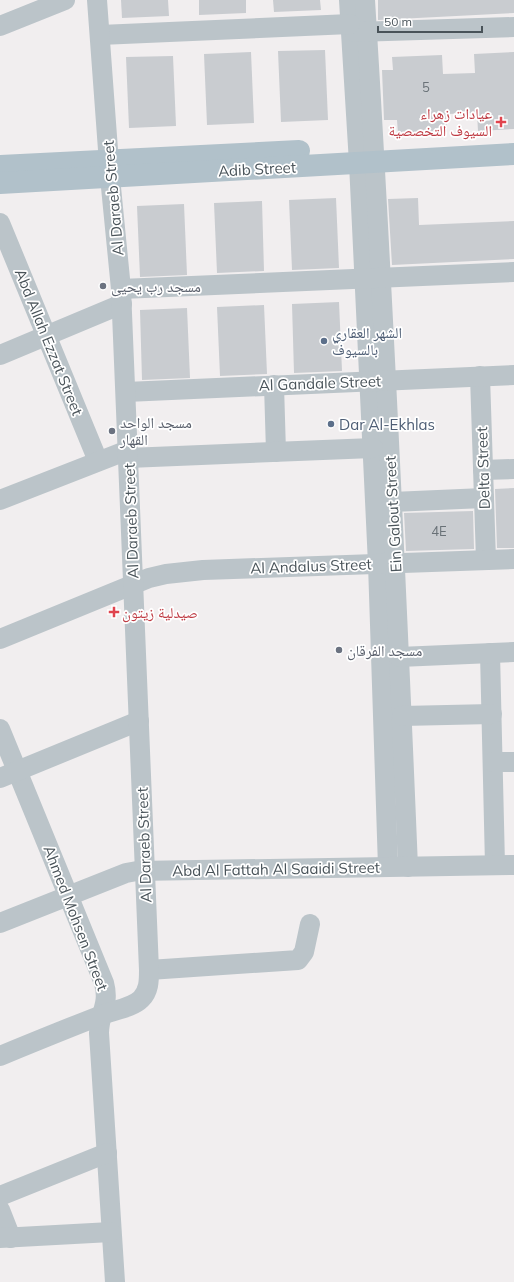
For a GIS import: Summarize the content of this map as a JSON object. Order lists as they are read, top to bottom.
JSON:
{
  "streets": {
    "main road": ["Adib Street"],
    "street": [
      "Al Daraeb Street",
      "Abd Allah Ezzat Street",
      "Al Gandale Street",
      "Delta Street",
      "Ein Galout Street",
      "Al Andalus Street",
      "Abd Al Fattah Al Saaidi Street",
      "Ahmed Mohsen Street"
    ]
  },
  "crossings": [
    ["Adib Street", "Al Daraeb Street"],
    ["Adib Street", "Ein Galout Street"],
    ["Al Daraeb Street", "Al Gandale Street"],
    ["Al Daraeb Street", "Al Andalus Street"],
    ["Al Daraeb Street", "Abd Al Fattah Al Saaidi Street"],
    ["Al Daraeb Street", "Ahmed Mohsen Street"],
    ["Al Gandale Street", "Delta Street"],
    ["Al Gandale Street", "Ein Galout Street"],
    ["Delta Street", "Al Andalus Street"],
    ["Ein Galout Street", "Al Andalus Street"],
    ["Ein Galout Street", "Abd Al Fattah Al Saaidi Street"],
    ["Abd Al Fattah Al Saaidi Street", "Ahmed Mohsen Street"]
  ],
  "places": {
    "health": ["عيادات زهراء السيوف التخصصية", "صيدلية زيتون"],
    "other": [
      "مسجد رب يحيى",
      "الشهر العقاري بالسيوف",
      "Dar Al-Ekhlas",
      "مسجد الواحد القهار",
      "مسجد الفرقان"
    ]
  },
  "house_numbers": ["5", "4E"],
  "scale_bar": "50 m"
}
